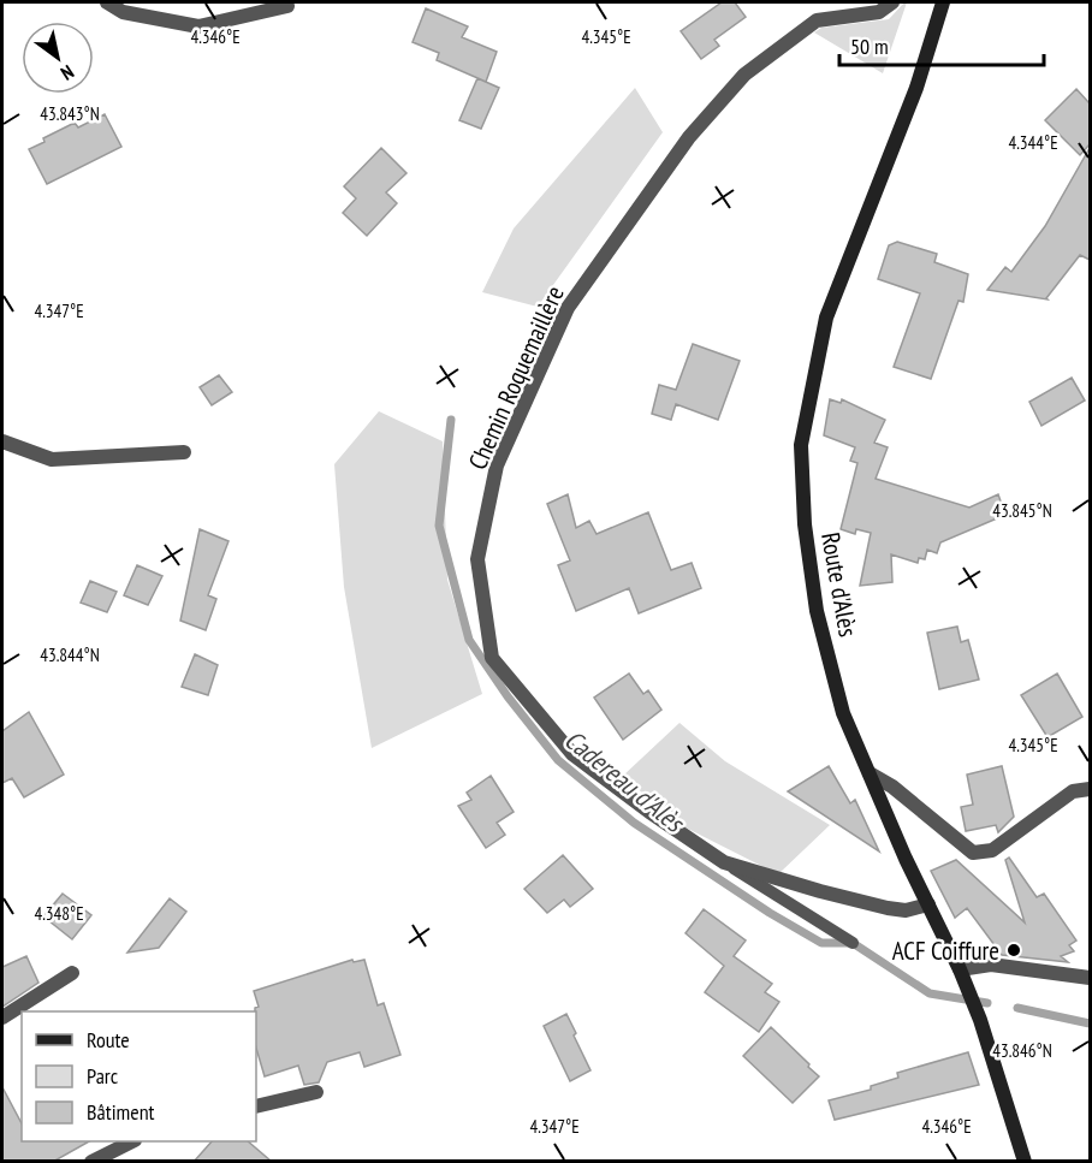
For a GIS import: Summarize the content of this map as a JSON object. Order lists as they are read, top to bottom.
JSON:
{
  "streets": {
    "main road": ["Route d'Alès"],
    "street": ["Chemin Roquemaillère"]
  },
  "crossings": [
    ["Chemin Roquemaillère", "Route d'Alès"]
  ],
  "water": ["Cadereau d'Alès"],
  "places": ["ACF Coiffure"],
  "legend": ["Route", "Parc", "Bâtiment"],
  "scale_bar": "50 m",
  "north": "bottom right",
  "coordinates": [
    "4.346°E",
    "4.345°E",
    "43.843°N",
    "4.344°E",
    "4.347°E",
    "43.845°N",
    "43.844°N",
    "4.348°E",
    "43.846°N"
  ]
}
